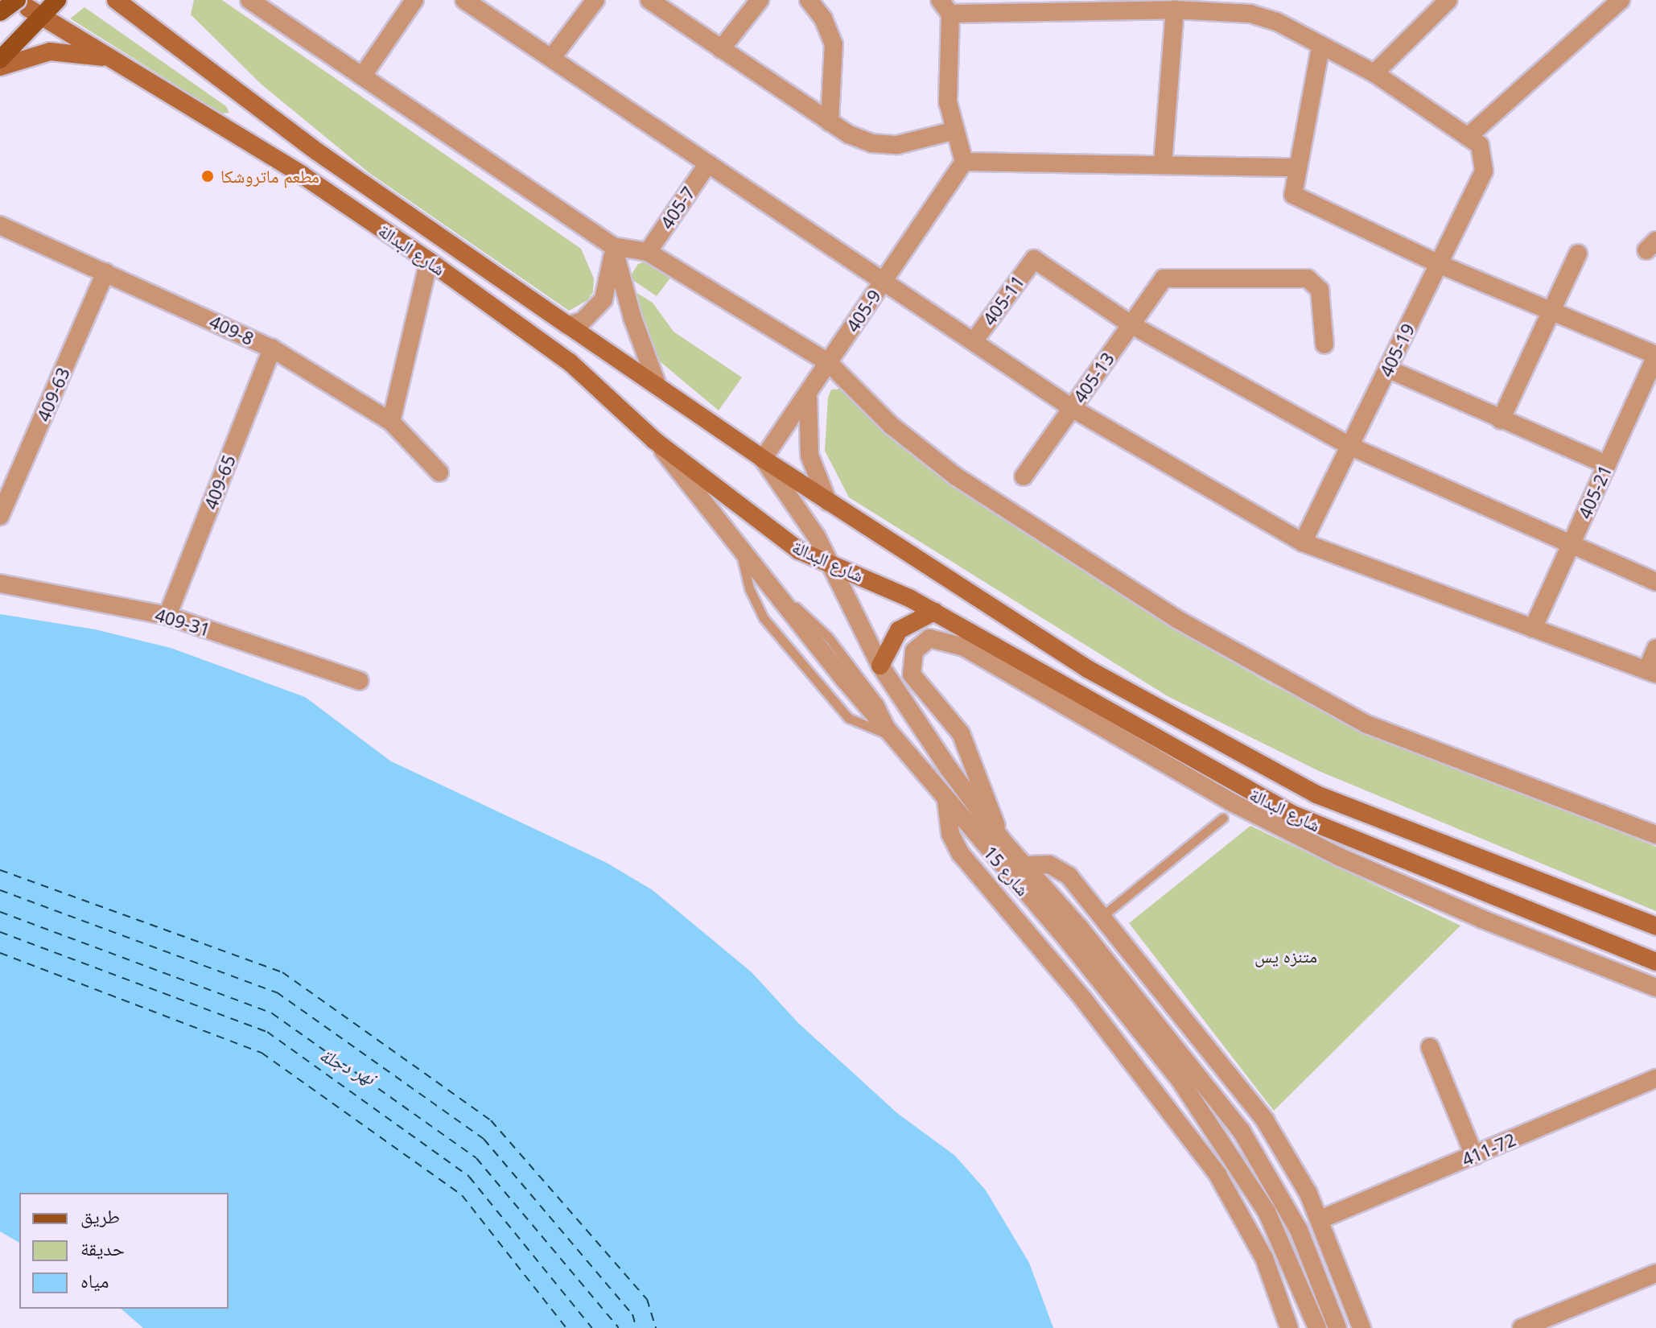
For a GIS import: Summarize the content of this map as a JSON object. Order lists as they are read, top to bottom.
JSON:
{
  "streets": {
    "main road": ["شارع البدالة"],
    "street": [
      "405-7",
      "405-11",
      "405-9",
      "409-8",
      "405-19",
      "405-13",
      "409-63",
      "409-65",
      "405-21",
      "409-31",
      "شارع 15",
      "411-72"
    ]
  },
  "crossings": [
    ["شارع البدالة", "405-9"],
    ["شارع البدالة", "شارع 15"],
    ["405-11", "405-13"],
    ["405-9", "شارع 15"],
    ["409-8", "409-63"],
    ["409-8", "409-65"],
    ["409-65", "409-31"]
  ],
  "water": ["نهر دجلة"],
  "parks": ["متنزه يس"],
  "places": ["مطعم ماتروشكا"],
  "legend": ["طريق", "حديقة", "مياه"]
}
